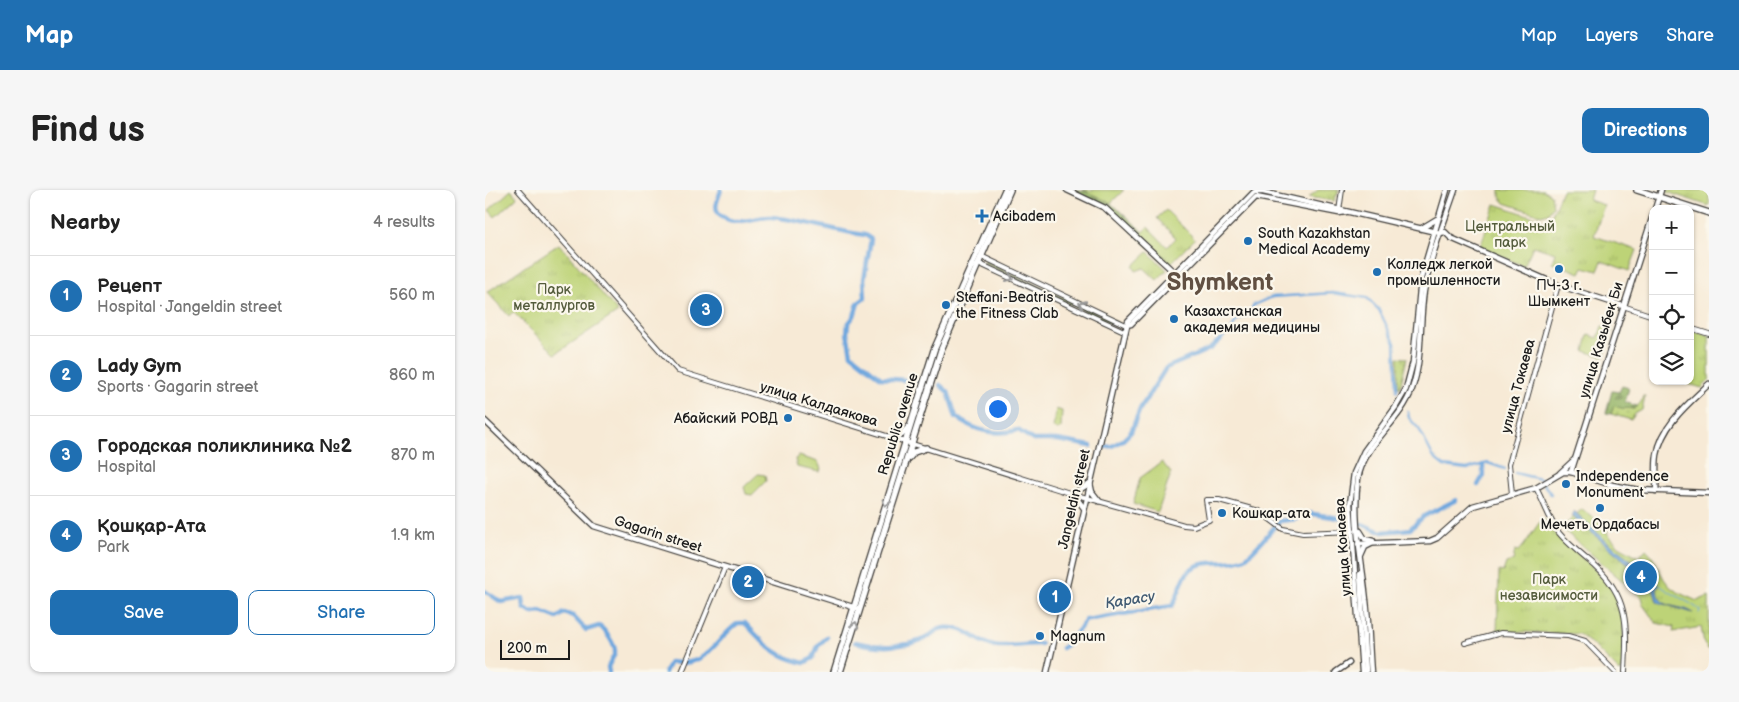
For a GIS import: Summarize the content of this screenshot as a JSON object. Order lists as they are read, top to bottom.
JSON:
{
  "streets": {
    "main road": [
      "улица Казыбек Би",
      "Republic avenue",
      "Jangeldin street",
      "Gagarin street",
      "улица Конаева"
    ],
    "street": ["улица Токаева", "улица Калдаякова"]
  },
  "crossings": [
    ["улица Калдаякова", "Republic avenue"],
    ["улица Калдаякова", "Jangeldin street"],
    ["улица Калдаякова", "улица Конаева"],
    ["Republic avenue", "Gagarin street"]
  ],
  "districts": ["Shymkent"],
  "water": ["Қарасу"],
  "parks": ["Центральный парк", "Парк металлургов", "Парк независимости"],
  "places": {
    "health": ["Acibadem"],
    "other": [
      "South Kazakhstan Medical Academy",
      "ПЧ-3 г. Шымкент",
      "Колледж легкой промышленности",
      "Steffani-Beatris the Fitness Clab",
      "Казахстанская академия медицины",
      "Абайский РОВД",
      "Independence Monument",
      "Мечеть Ордабасы",
      "Кошкар-ата",
      "Magnum"
    ]
  },
  "scale_bar": "200 m",
  "page": {
    "header": "Map",
    "nav": ["Map", "Layers", "Share"],
    "buttons": [
      "Directions",
      ["Save", "Share"]
    ],
    "title": "Find us",
    "heading": ["Nearby", "4 results"],
    "map_buttons": ["+", "−"],
    "list": [
      {
        "mark": "1",
        "name": "Рецепт",
        "note": "Hospital · Jangeldin street",
        "value": "560 m"
      },
      {
        "mark": "2",
        "name": "Lady Gym",
        "note": "Sports · Gagarin street",
        "value": "860 m"
      },
      {
        "mark": "3",
        "name": "Городская поликлиника №2",
        "note": "Hospital",
        "value": "870 m"
      },
      {
        "mark": "4",
        "name": "Қошқар-Ата",
        "note": "Park",
        "value": "1.9 km"
      }
    ],
    "pins": [
      "3",
      "4",
      "2",
      "1"
    ],
    "scale": "200 m"
  }
}
